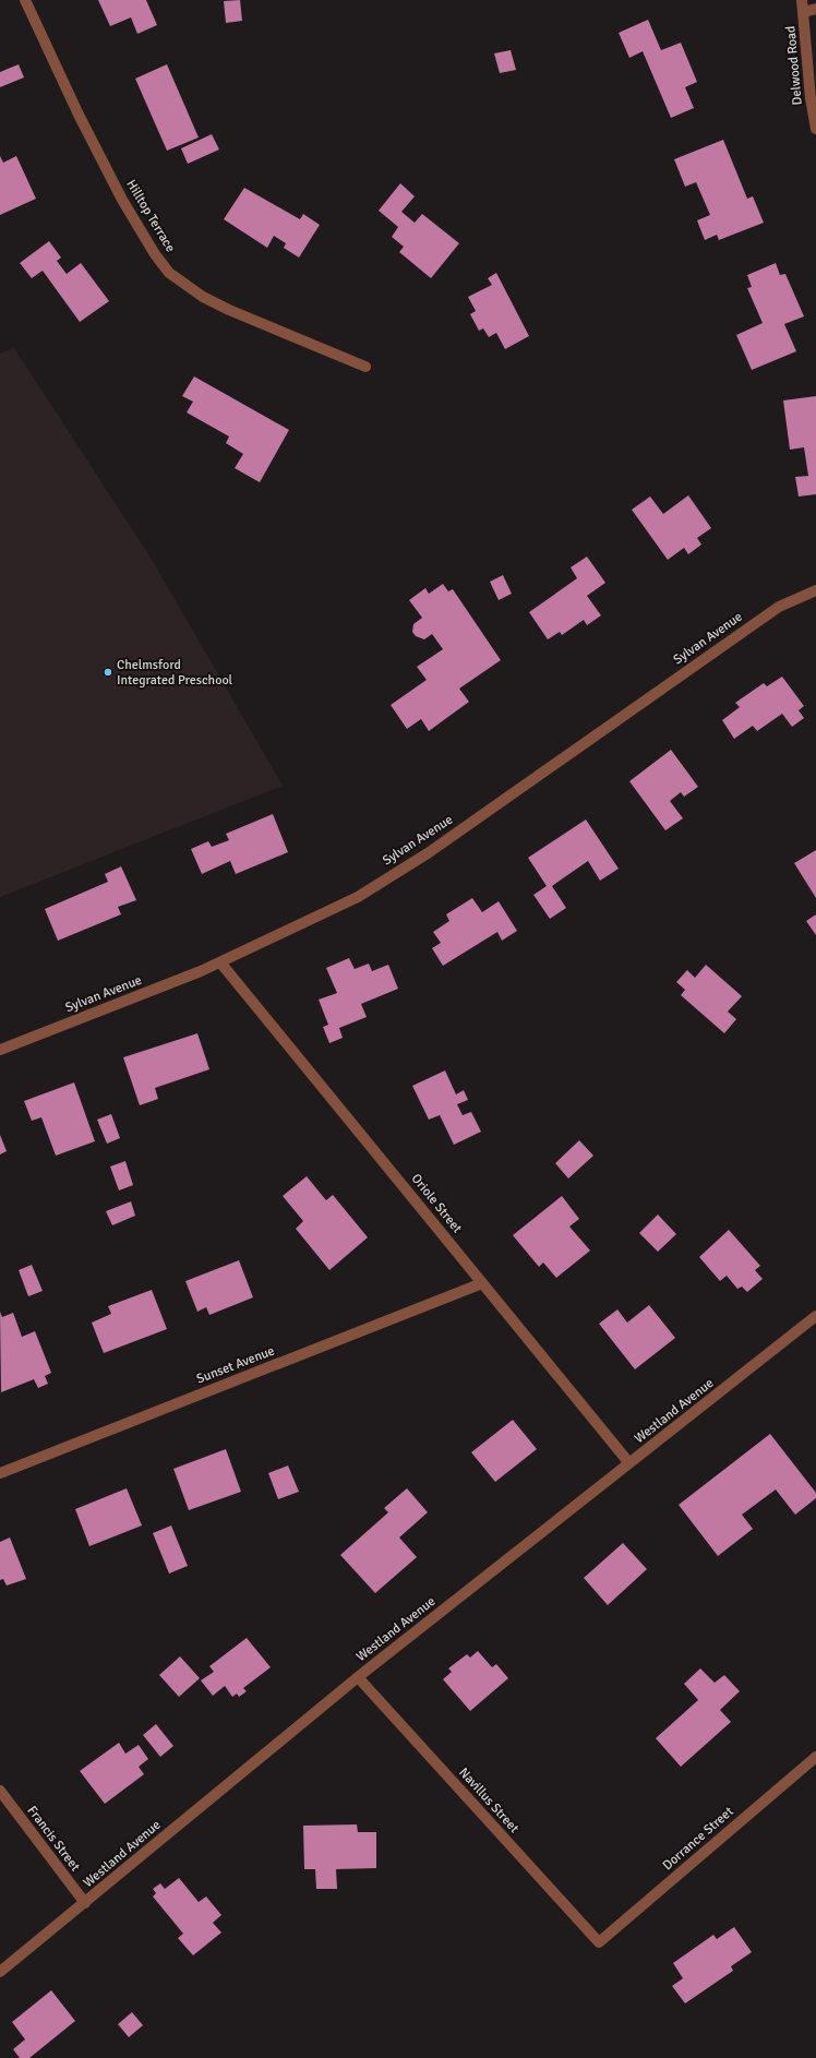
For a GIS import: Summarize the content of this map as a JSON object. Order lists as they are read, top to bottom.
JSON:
{
  "streets": {
    "street": [
      "Delwood Road",
      "Hilltop Terrace",
      "Sylvan Avenue",
      "Oriole Street",
      "Sunset Avenue",
      "Westland Avenue",
      "Navillus Street",
      "Francis Street",
      "Dorrance Street"
    ]
  },
  "crossings": [
    ["Sylvan Avenue", "Oriole Street"],
    ["Oriole Street", "Sunset Avenue"],
    ["Oriole Street", "Westland Avenue"],
    ["Westland Avenue", "Navillus Street"],
    ["Westland Avenue", "Francis Street"],
    ["Navillus Street", "Dorrance Street"]
  ],
  "places": ["Chelmsford Integrated Preschool"]
}
